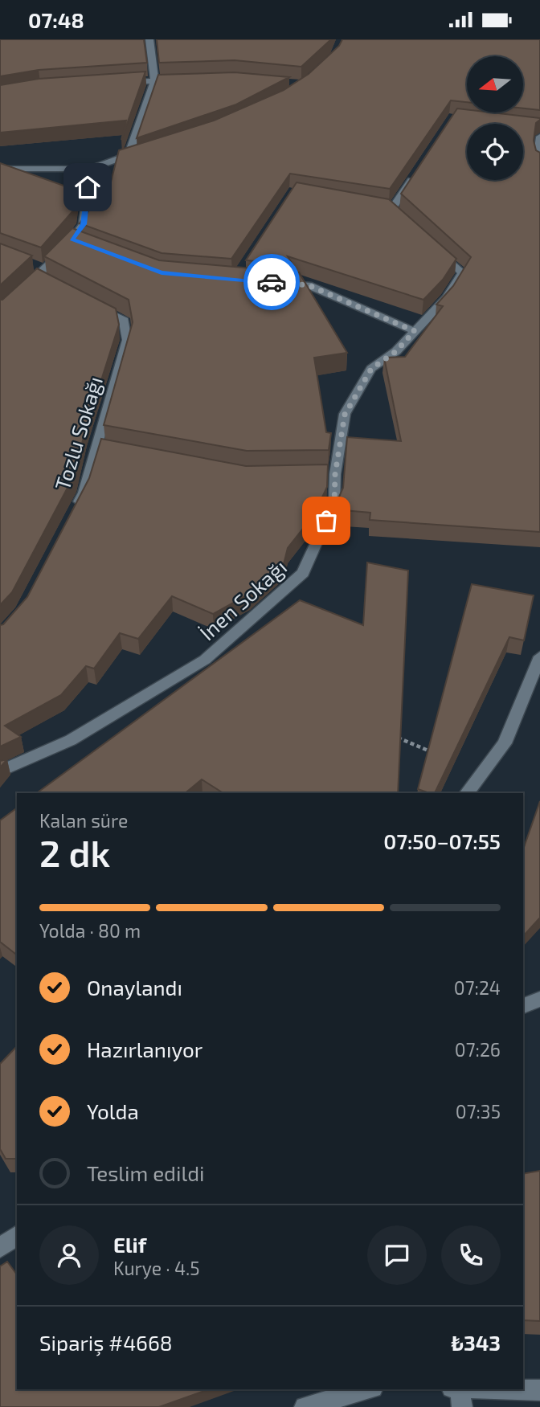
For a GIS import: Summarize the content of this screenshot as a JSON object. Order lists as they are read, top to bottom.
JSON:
{
  "streets": {
    "street": ["Tozlu Sokağı", "İnen Sokağı"]
  },
  "north": "left",
  "page": {
    "status": "07:48",
    "heading": ["2 dk", "Kalan süre", "07:50–07:55"],
    "panel": [
      "Elif",
      "Kurye · 4.5",
      "Sipariş #4668",
      "₺343"
    ],
    "bar": "Yolda · 80 m",
    "list": [
      ["Onaylandı", "07:24"],
      ["Hazırlanıyor", "07:26"],
      ["Yolda", "07:35"],
      "Teslim edildi"
    ]
  }
}
